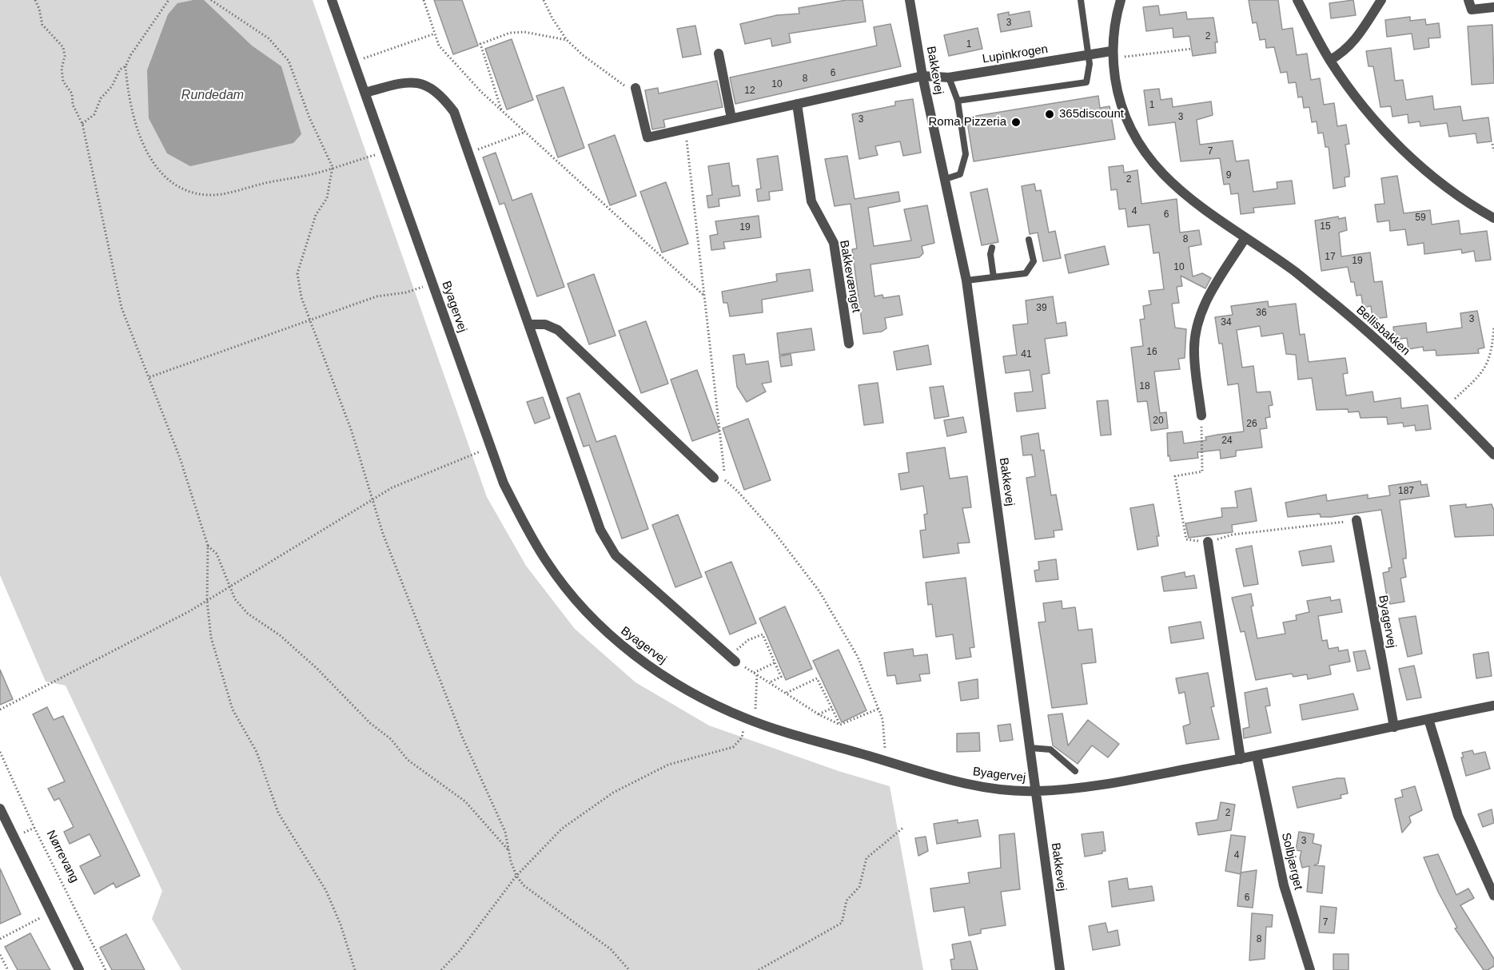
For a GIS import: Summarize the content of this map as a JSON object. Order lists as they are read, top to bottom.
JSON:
{
  "streets": {
    "street": [
      "Lupinkrogen",
      "Bakkevej",
      "Bakkevænget",
      "Byagervej",
      "Bellisbakken",
      "Solbjærget"
    ],
    "path": ["Nørrevang"]
  },
  "crossings": [
    ["Lupinkrogen", "Bakkevej"],
    ["Lupinkrogen", "Bellisbakken"],
    ["Bakkevej", "Byagervej"],
    ["Byagervej", "Solbjærget"]
  ],
  "water": ["Rundedam"],
  "places": ["365discount", "Roma Pizzeria"],
  "house_numbers": [
    "3",
    "2",
    "1",
    "6",
    "8",
    "10",
    "12",
    "1",
    "3",
    "3",
    "7",
    "9",
    "2",
    "4",
    "6",
    "59",
    "15",
    "19",
    "8",
    "17",
    "19",
    "10",
    "39",
    "36",
    "3",
    "34",
    "16",
    "41",
    "18",
    "20",
    "26",
    "24",
    "187",
    "2",
    "3",
    "4",
    "6",
    "7",
    "8"
  ]
}
